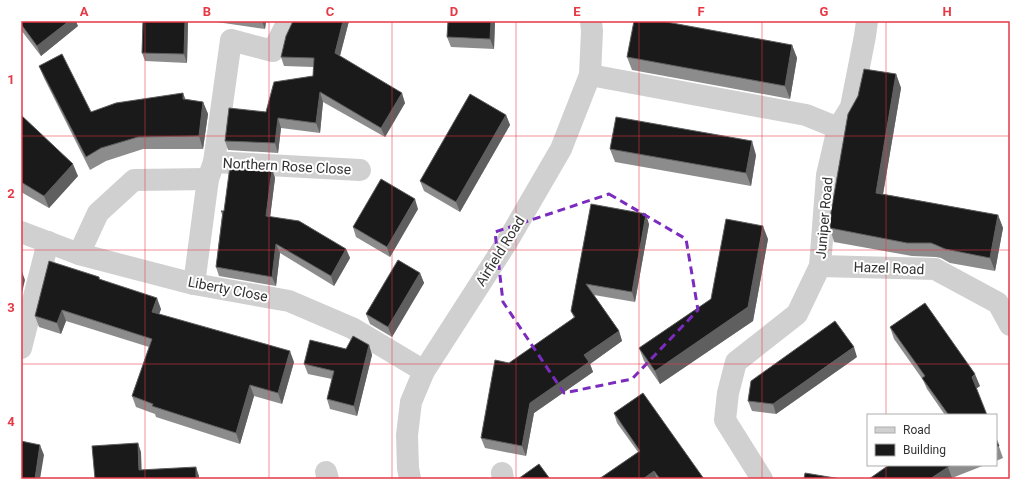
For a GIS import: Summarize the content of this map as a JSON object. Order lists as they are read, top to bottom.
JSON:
{
  "streets": {
    "street": [
      "Northern Rose Close",
      "Juniper Road",
      "Airfield Road",
      "Hazel Road",
      "Liberty Close"
    ]
  },
  "crossings": [
    ["Northern Rose Close", "Liberty Close"],
    ["Juniper Road", "Hazel Road"],
    ["Airfield Road", "Liberty Close"]
  ],
  "legend": ["Road", "Building"],
  "grid": {
    "columns": [
      "A",
      "B",
      "C",
      "D",
      "E",
      "F",
      "G",
      "H"
    ],
    "rows": [
      "1",
      "2",
      "3",
      "4"
    ]
  }
}
